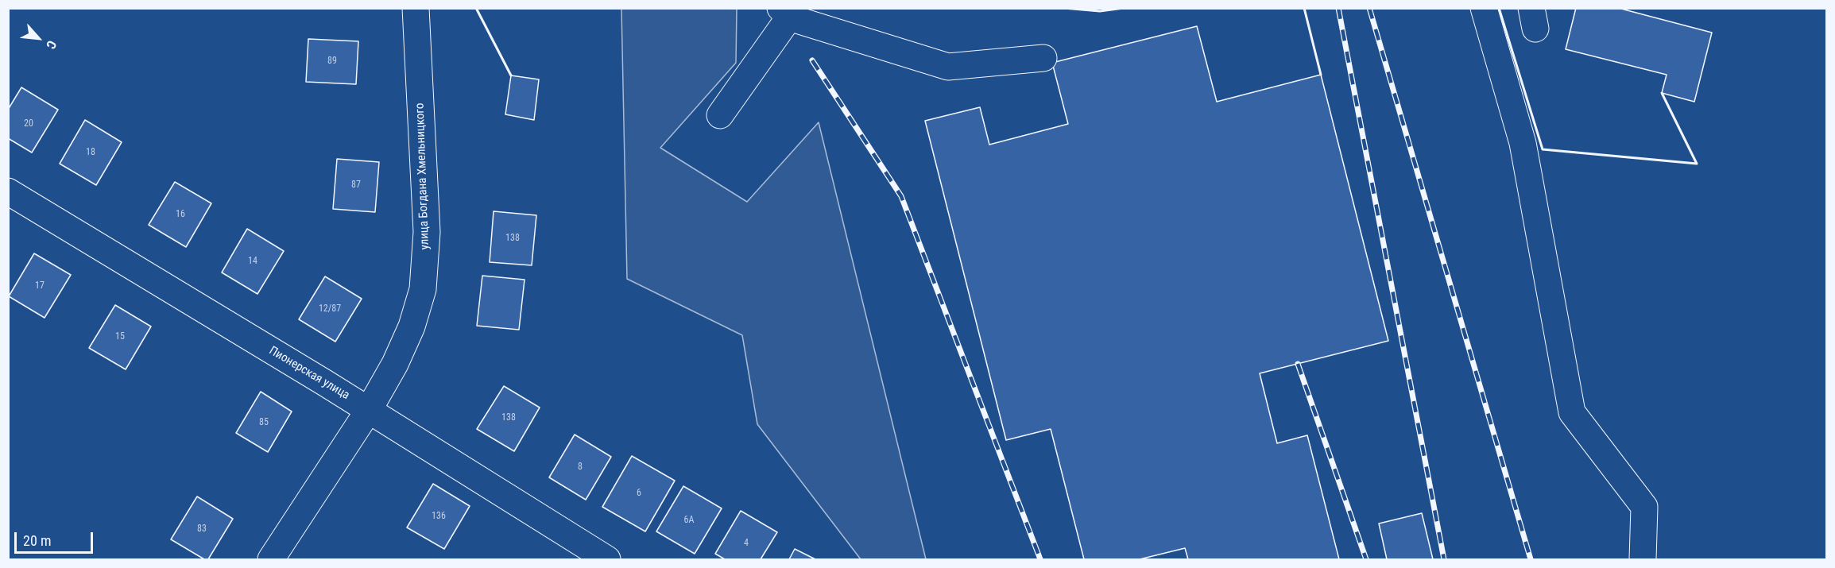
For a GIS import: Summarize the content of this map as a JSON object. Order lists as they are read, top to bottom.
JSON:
{
  "streets": {
    "street": ["улица Богдана Хмельницкого", "Пионерская улица"]
  },
  "crossings": [
    ["улица Богдана Хмельницкого", "Пионерская улица"]
  ],
  "house_numbers": [
    "89",
    "20",
    "18",
    "87",
    "16",
    "138",
    "14",
    "17",
    "12/87",
    "15",
    "138",
    "85",
    "8",
    "6",
    "136",
    "6А",
    "83",
    "4"
  ],
  "scale_bar": "20 m",
  "north": "bottom right"
}
